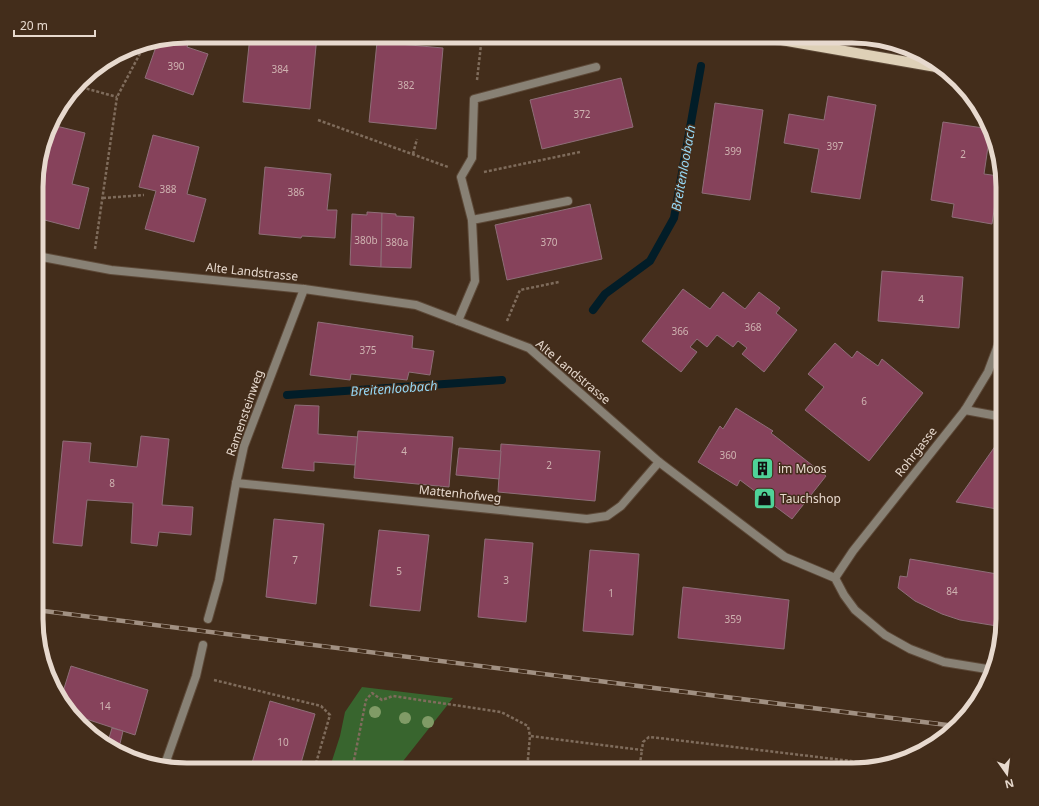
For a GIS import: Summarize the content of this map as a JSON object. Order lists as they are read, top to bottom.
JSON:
{
  "streets": {
    "street": [
      "Alte Landstrasse",
      "Ramensteinweg",
      "Rohrgasse",
      "Mattenhofweg"
    ]
  },
  "crossings": [
    ["Alte Landstrasse", "Ramensteinweg"],
    ["Alte Landstrasse", "Rohrgasse"],
    ["Alte Landstrasse", "Mattenhofweg"],
    ["Ramensteinweg", "Mattenhofweg"]
  ],
  "water": ["Breitenloobach"],
  "places": {
    "building": ["im Moos"],
    "shop": ["Tauchshop"]
  },
  "house_numbers": [
    "390",
    "384",
    "382",
    "372",
    "397",
    "399",
    "2",
    "388",
    "386",
    "380b",
    "380a",
    "370",
    "4",
    "368",
    "366",
    "375",
    "6",
    "4",
    "360",
    "2",
    "8",
    "7",
    "5",
    "3",
    "84",
    "1",
    "359",
    "14",
    "10"
  ],
  "scale_bar": "20 m",
  "north": "bottom"
}
